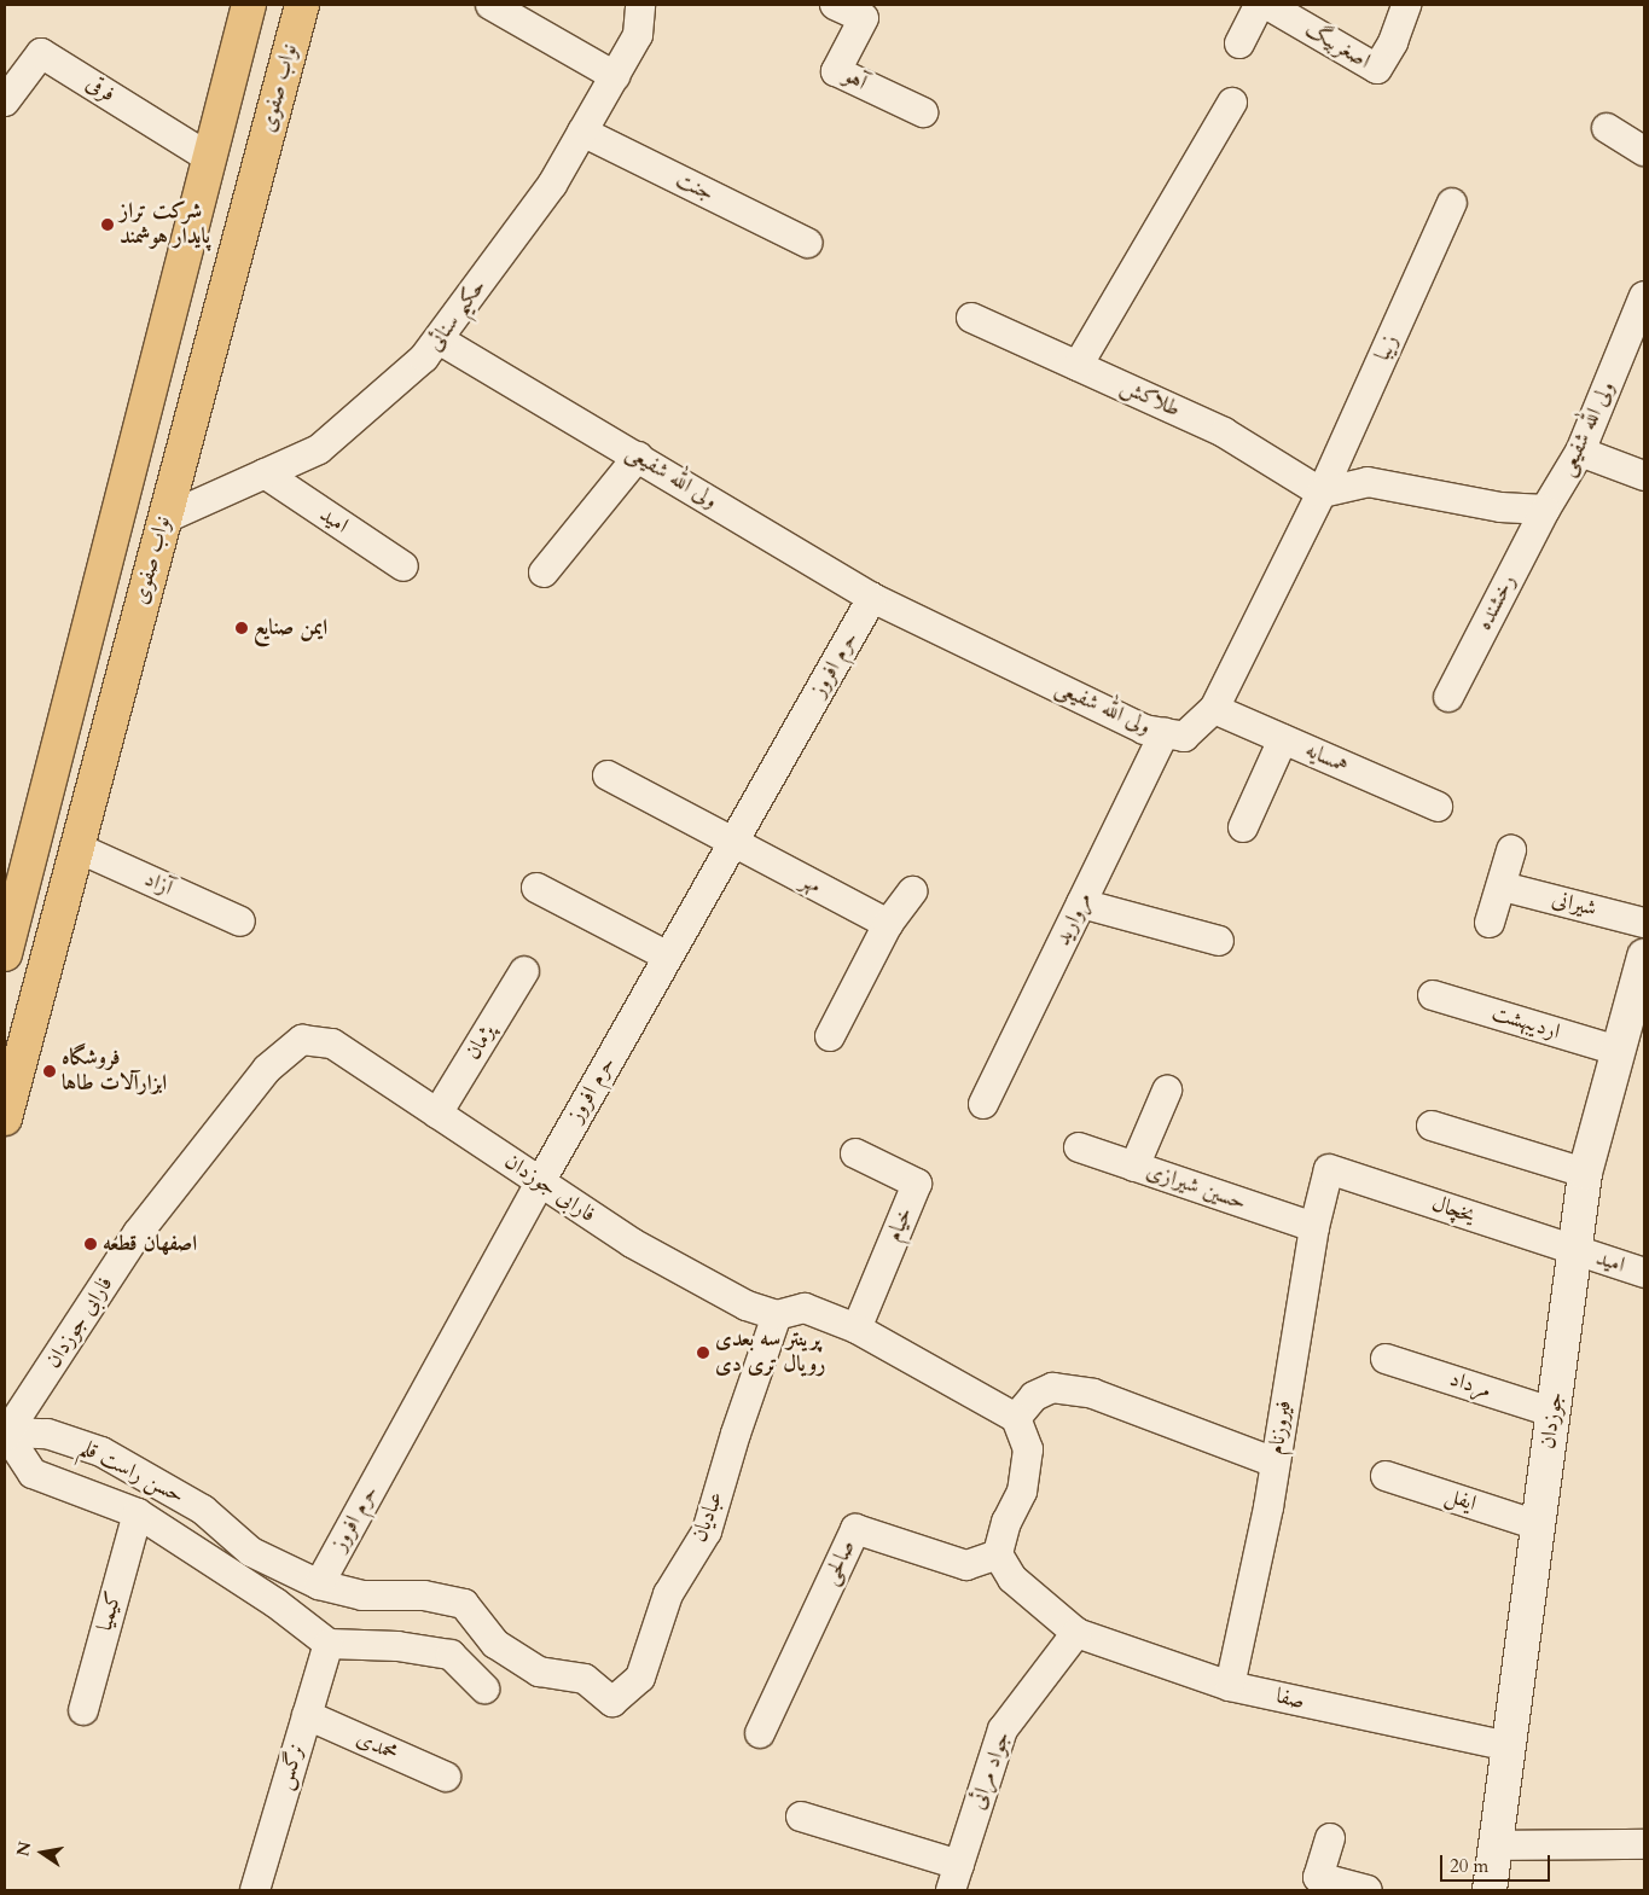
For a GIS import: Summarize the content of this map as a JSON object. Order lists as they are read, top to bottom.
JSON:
{
  "streets": {
    "main road": ["نواب صفوی"],
    "street": [
      "اصغربیگ",
      "آهو",
      "فرقی",
      "جنت",
      "حکیم سنائی",
      "زیبا",
      "طلاکش",
      "ولی الله شفیعی",
      "امید",
      "رخشنده",
      "حرم افروز",
      "همسایه",
      "آزاد",
      "مهر",
      "شیرانی",
      "مروارید",
      "اردیبهشت",
      "پژمان",
      "حسین شیرازی",
      "فارابی جوزدان",
      "یخچال",
      "خیام",
      "مرداد",
      "جوزدان",
      "فیروزنام",
      "حسن راست قلم",
      "ایفل",
      "عبادیان",
      "صالحی",
      "کیمیا",
      "صفا",
      "محمدی",
      "نرگس",
      "جواد مرائی"
    ]
  },
  "crossings": [
    ["نواب صفوی", "فرقی"],
    ["نواب صفوی", "حکیم سنائی"],
    ["نواب صفوی", "آزاد"],
    ["جنت", "حکیم سنائی"],
    ["حکیم سنائی", "ولی الله شفیعی"],
    ["حکیم سنائی", "امید"],
    ["زیبا", "طلاکش"],
    ["زیبا", "ولی الله شفیعی"],
    ["طلاکش", "ولی الله شفیعی"],
    ["ولی الله شفیعی", "رخشنده"],
    ["ولی الله شفیعی", "حرم افروز"],
    ["ولی الله شفیعی", "همسایه"],
    ["ولی الله شفیعی", "مروارید"],
    ["امید", "یخچال"],
    ["امید", "جوزدان"],
    ["حرم افروز", "مهر"],
    ["حرم افروز", "فارابی جوزدان"],
    ["حرم افروز", "حسن راست قلم"],
    ["اردیبهشت", "جوزدان"],
    ["پژمان", "فارابی جوزدان"],
    ["حسین شیرازی", "فیروزنام"],
    ["فارابی جوزدان", "حسن راست قلم"],
    ["فارابی جوزدان", "عبادیان"],
    ["یخچال", "جوزدان"],
    ["یخچال", "فیروزنام"],
    ["مرداد", "جوزدان"],
    ["جوزدان", "ایفل"],
    ["جوزدان", "صفا"],
    ["فیروزنام", "صفا"],
    ["حسن راست قلم", "عبادیان"],
    ["حسن راست قلم", "کیمیا"],
    ["حسن راست قلم", "نرگس"],
    ["صفا", "جواد مرائی"],
    ["محمدی", "نرگس"]
  ],
  "places": [
    "شرکت تراز پایدار هوشمند",
    "ایمن صنایع",
    "فروشگاه ابزارآلات طاها",
    "اصفهان قطعه",
    "پرینتر سه بعدی رویال تری دی"
  ],
  "scale_bar": "20 m",
  "north": "left"
}
